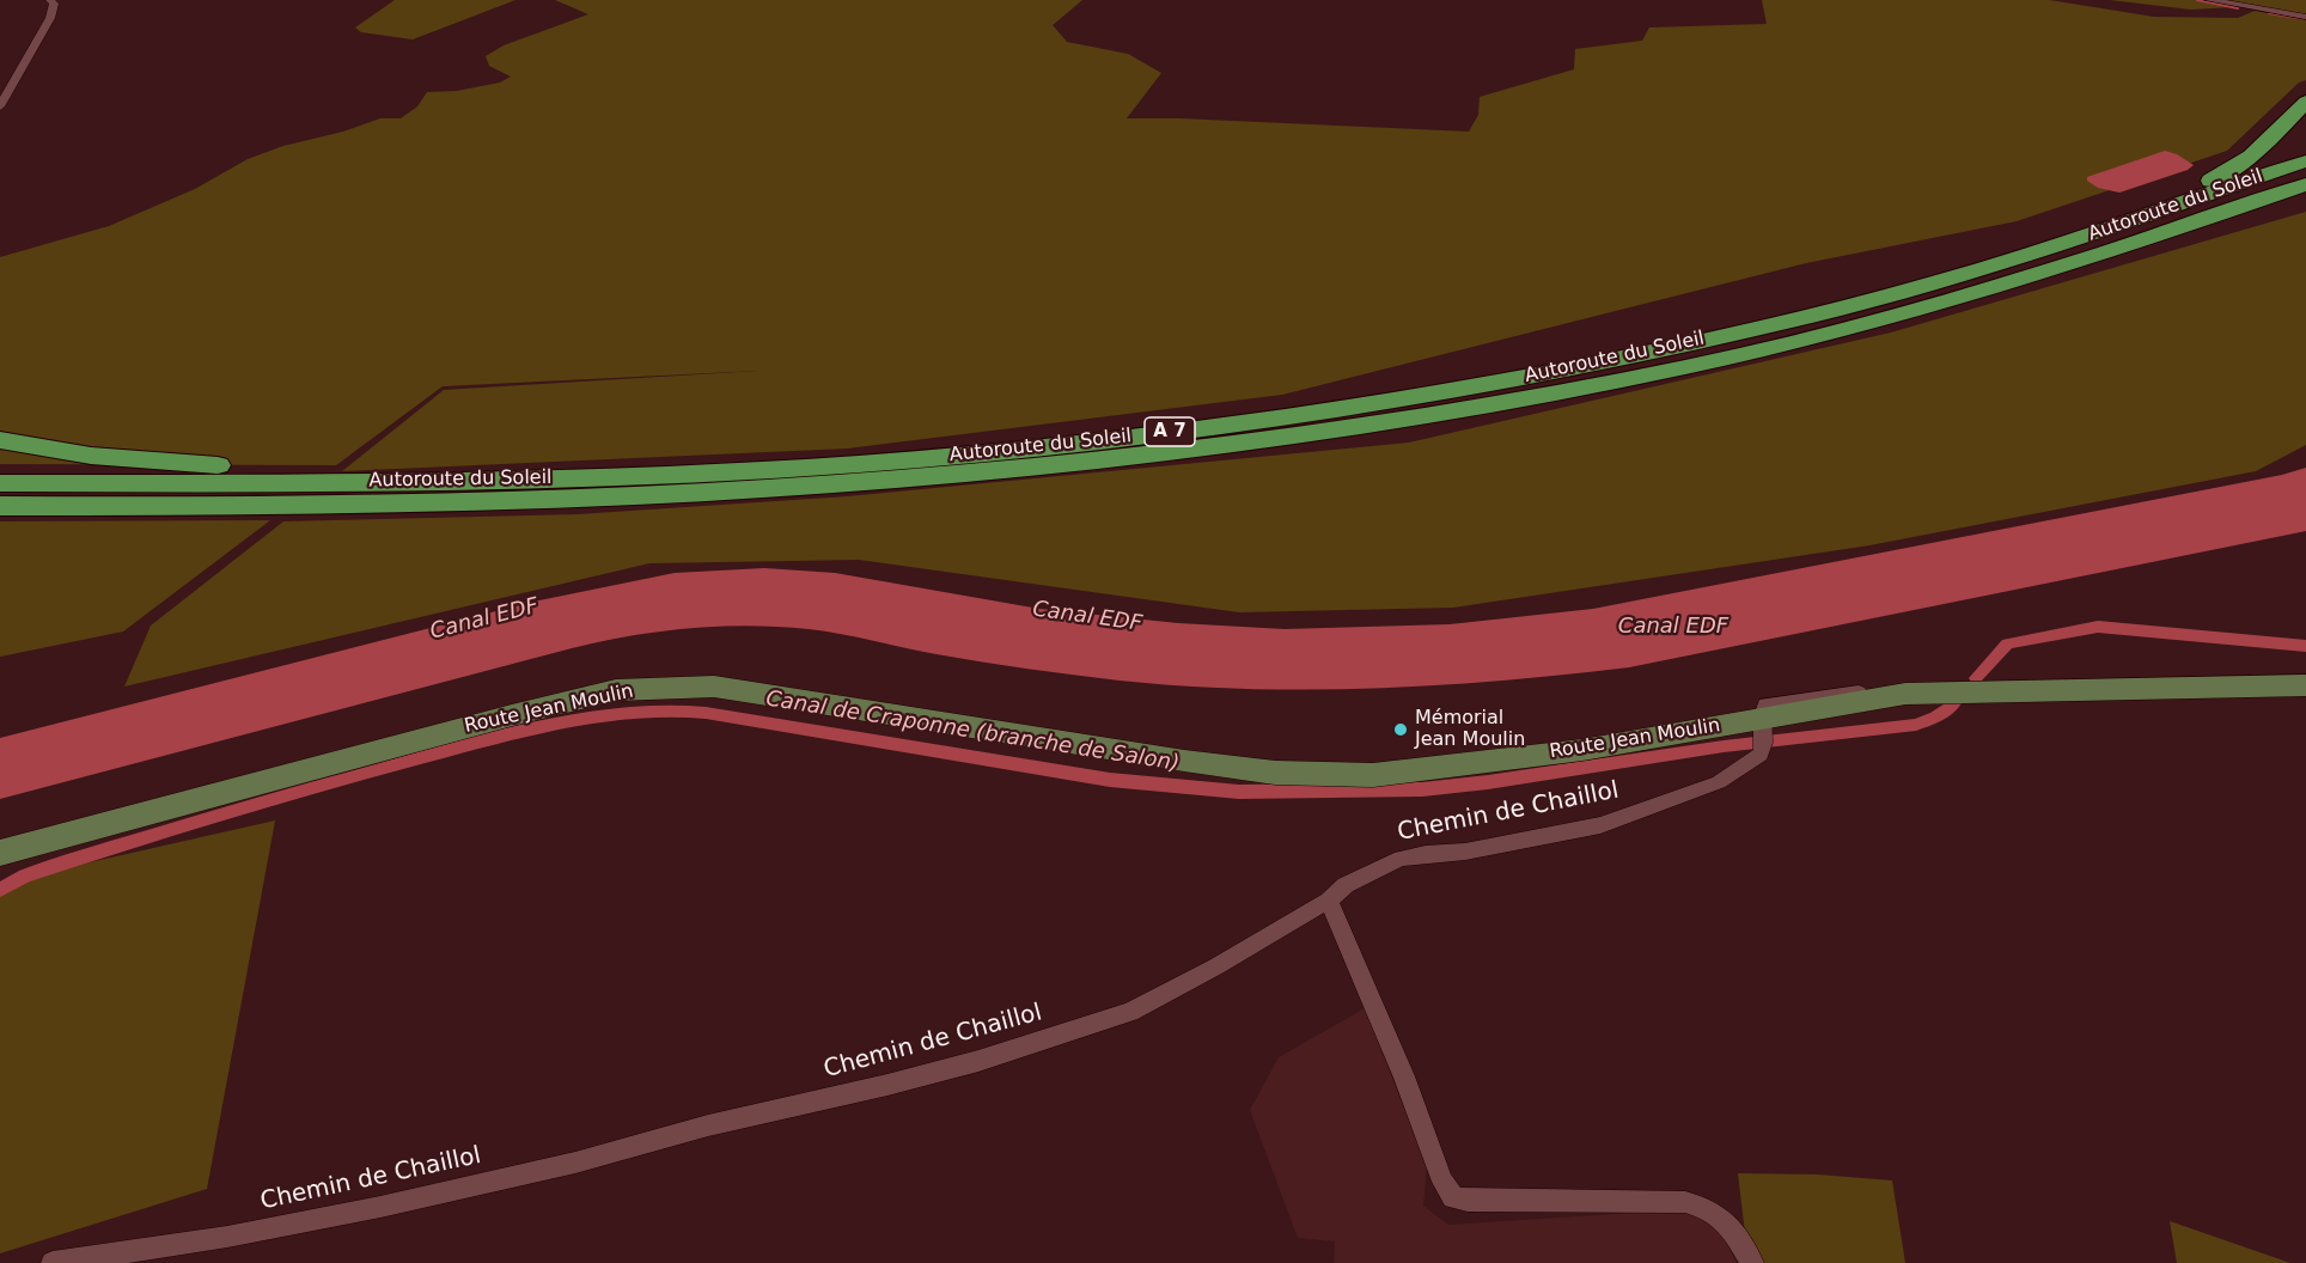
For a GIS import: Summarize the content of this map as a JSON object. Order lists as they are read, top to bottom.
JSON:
{
  "streets": {
    "highway": ["Autoroute du Soleil", "A 7"],
    "main road": ["Route Jean Moulin"],
    "street": ["Chemin de Chaillol"]
  },
  "crossings": [
    ["Route Jean Moulin", "Chemin de Chaillol"]
  ],
  "water": ["Canal EDF", "Canal de Craponne (branche de Salon)"],
  "places": ["Mémorial Jean Moulin"]
}
